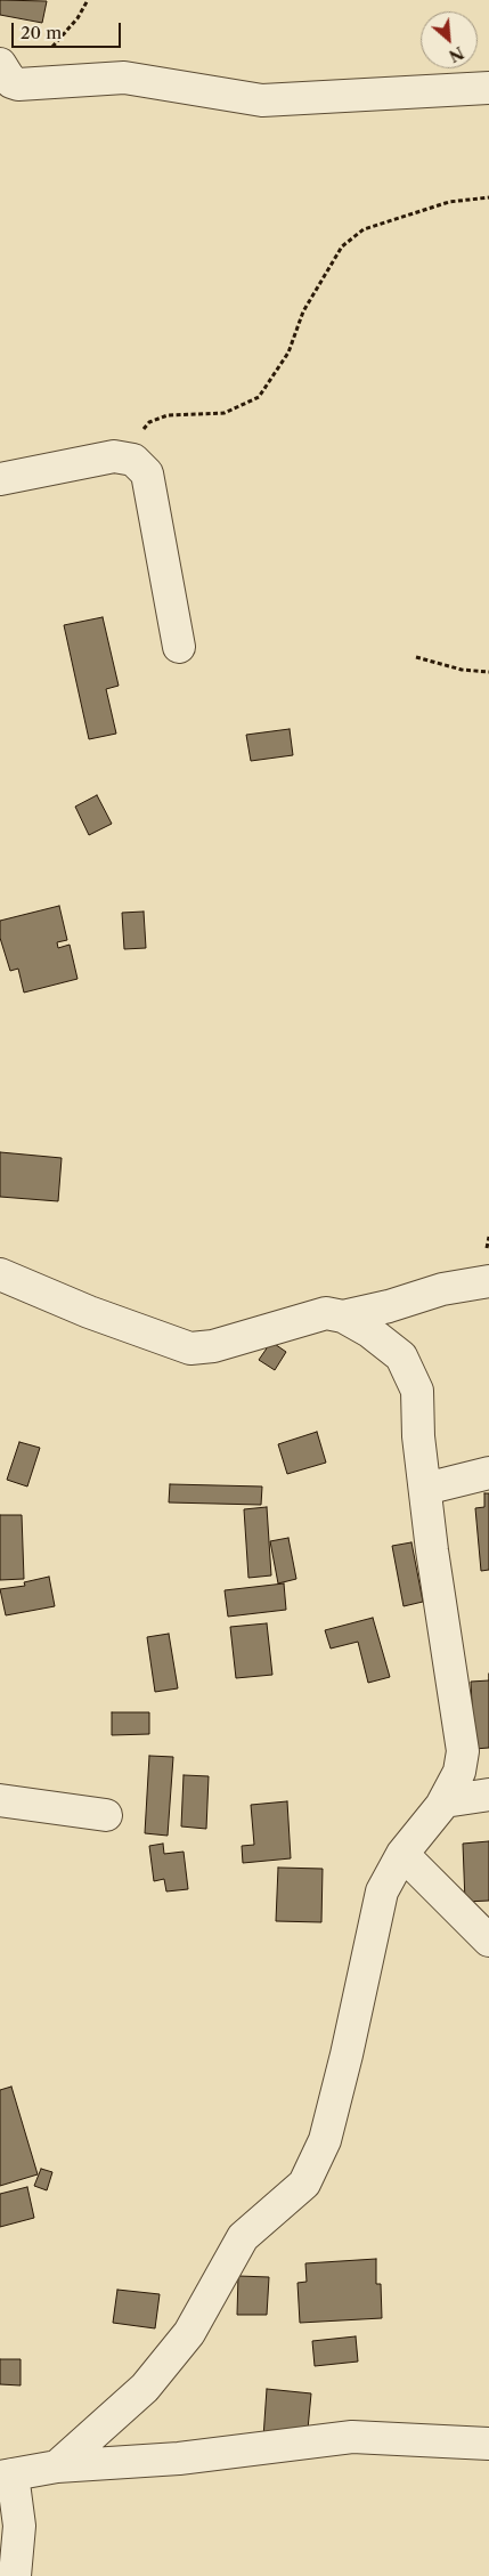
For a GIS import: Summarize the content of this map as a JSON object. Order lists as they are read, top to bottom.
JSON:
{
  "scale_bar": "20 m",
  "north": "bottom right"
}
